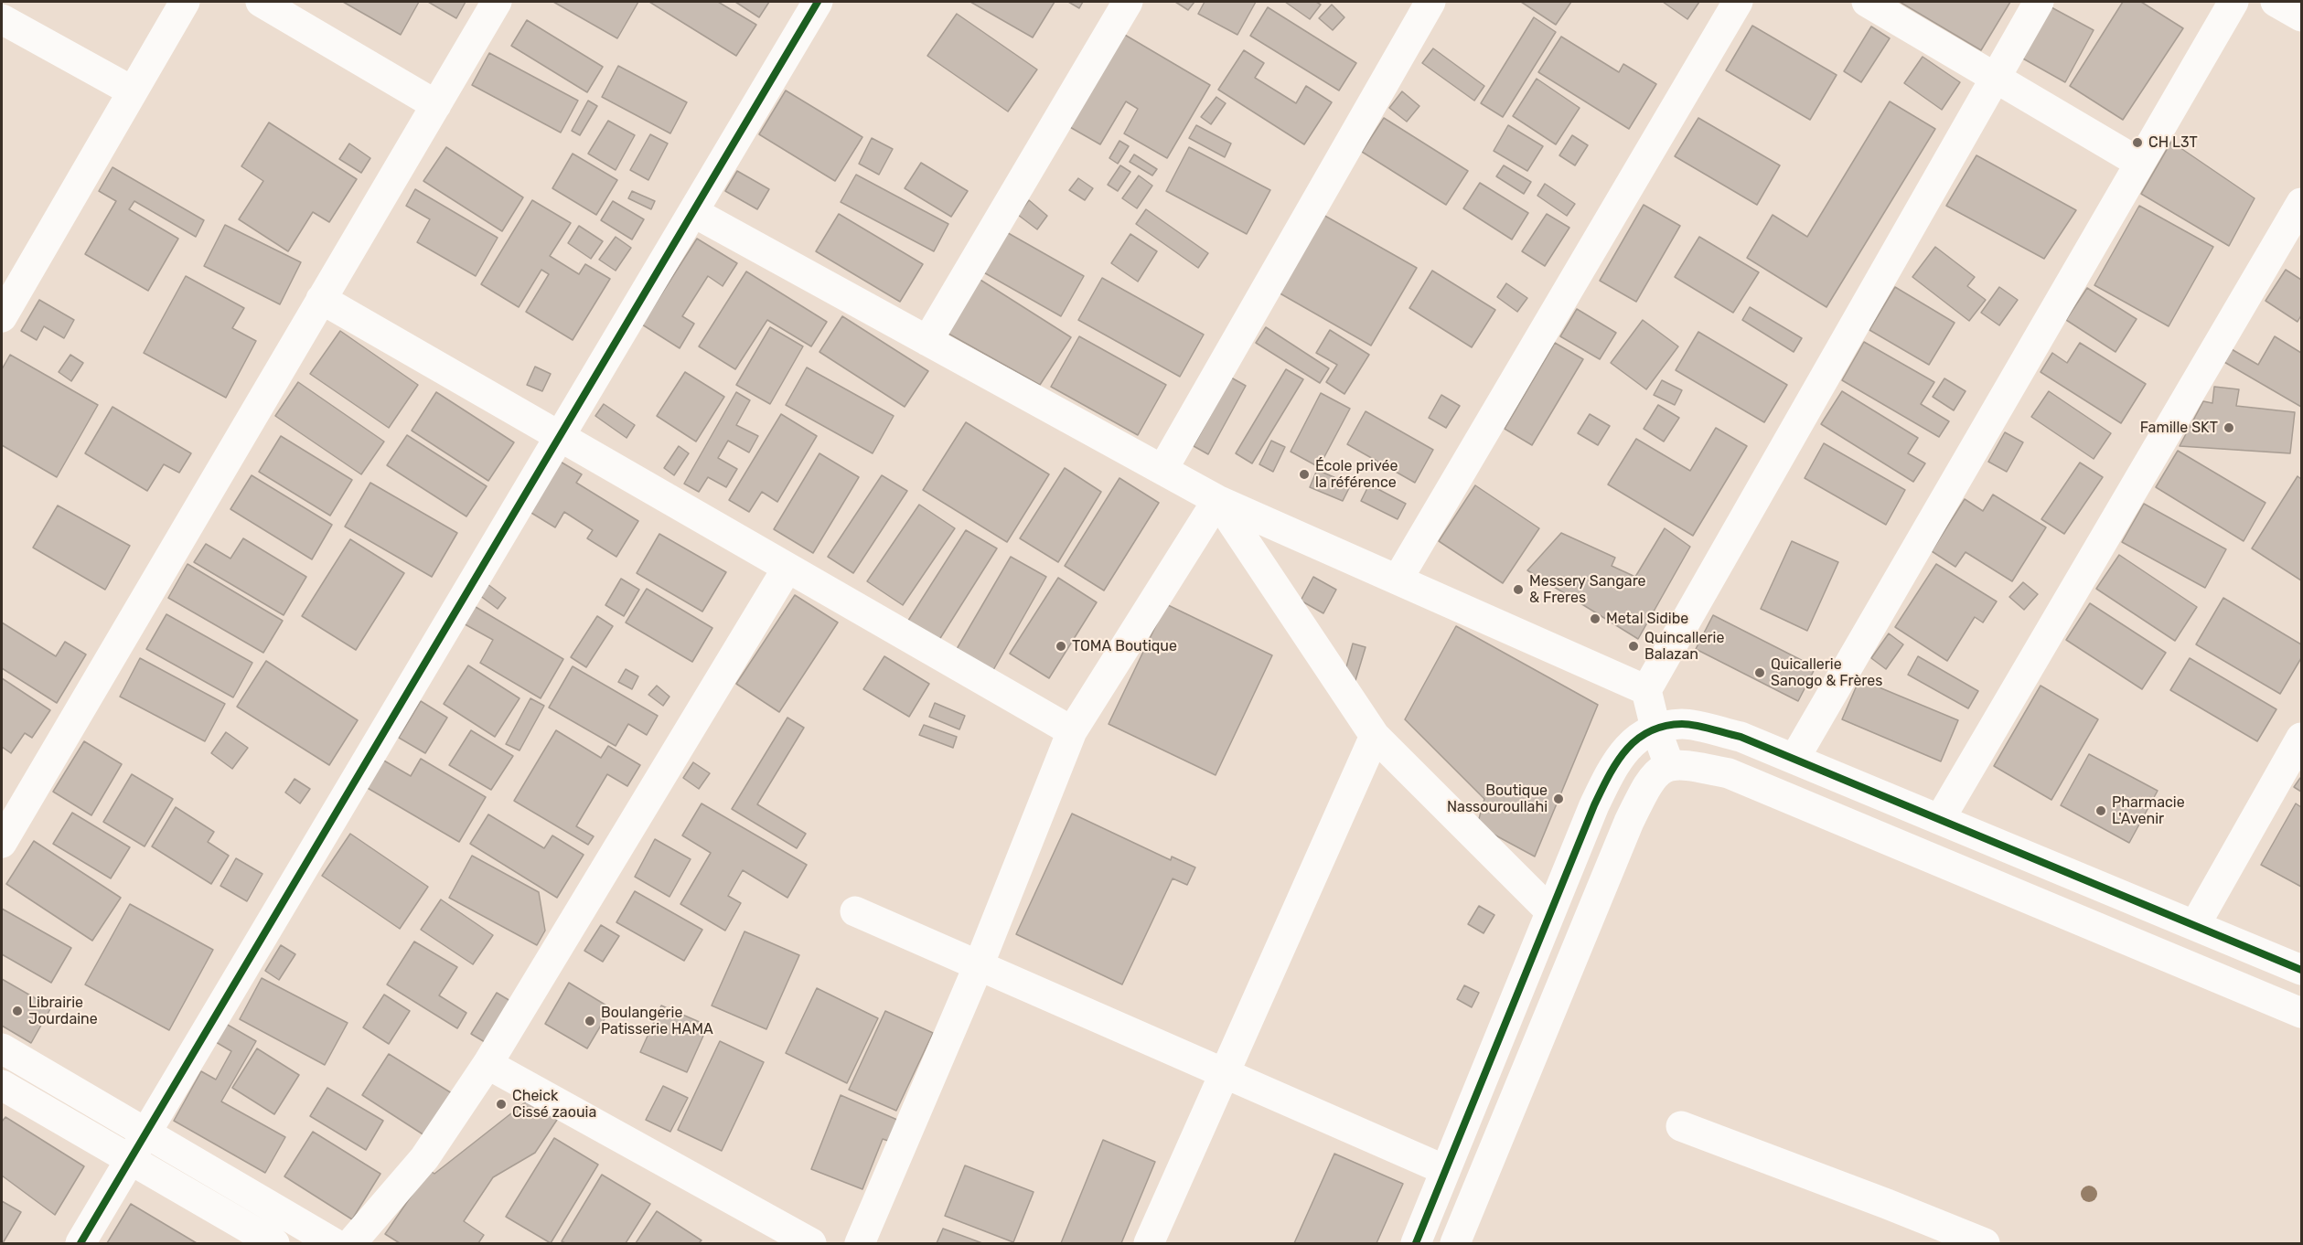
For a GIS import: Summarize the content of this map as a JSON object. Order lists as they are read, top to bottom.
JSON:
{
  "places": [
    "CH L3T",
    "Famille SKT",
    "École privée la référence",
    "Messery Sangare & Freres",
    "Metal Sidibe",
    "TOMA Boutique",
    "Quincallerie Balazan",
    "Quicallerie Sanogo & Frères",
    "Boutique Nassouroullahi",
    "Pharmacie L'Avenir",
    "Librairie Jourdaine",
    "Boulangerie Patisserie HAMA",
    "Cheick Cissé zaouia"
  ]
}
